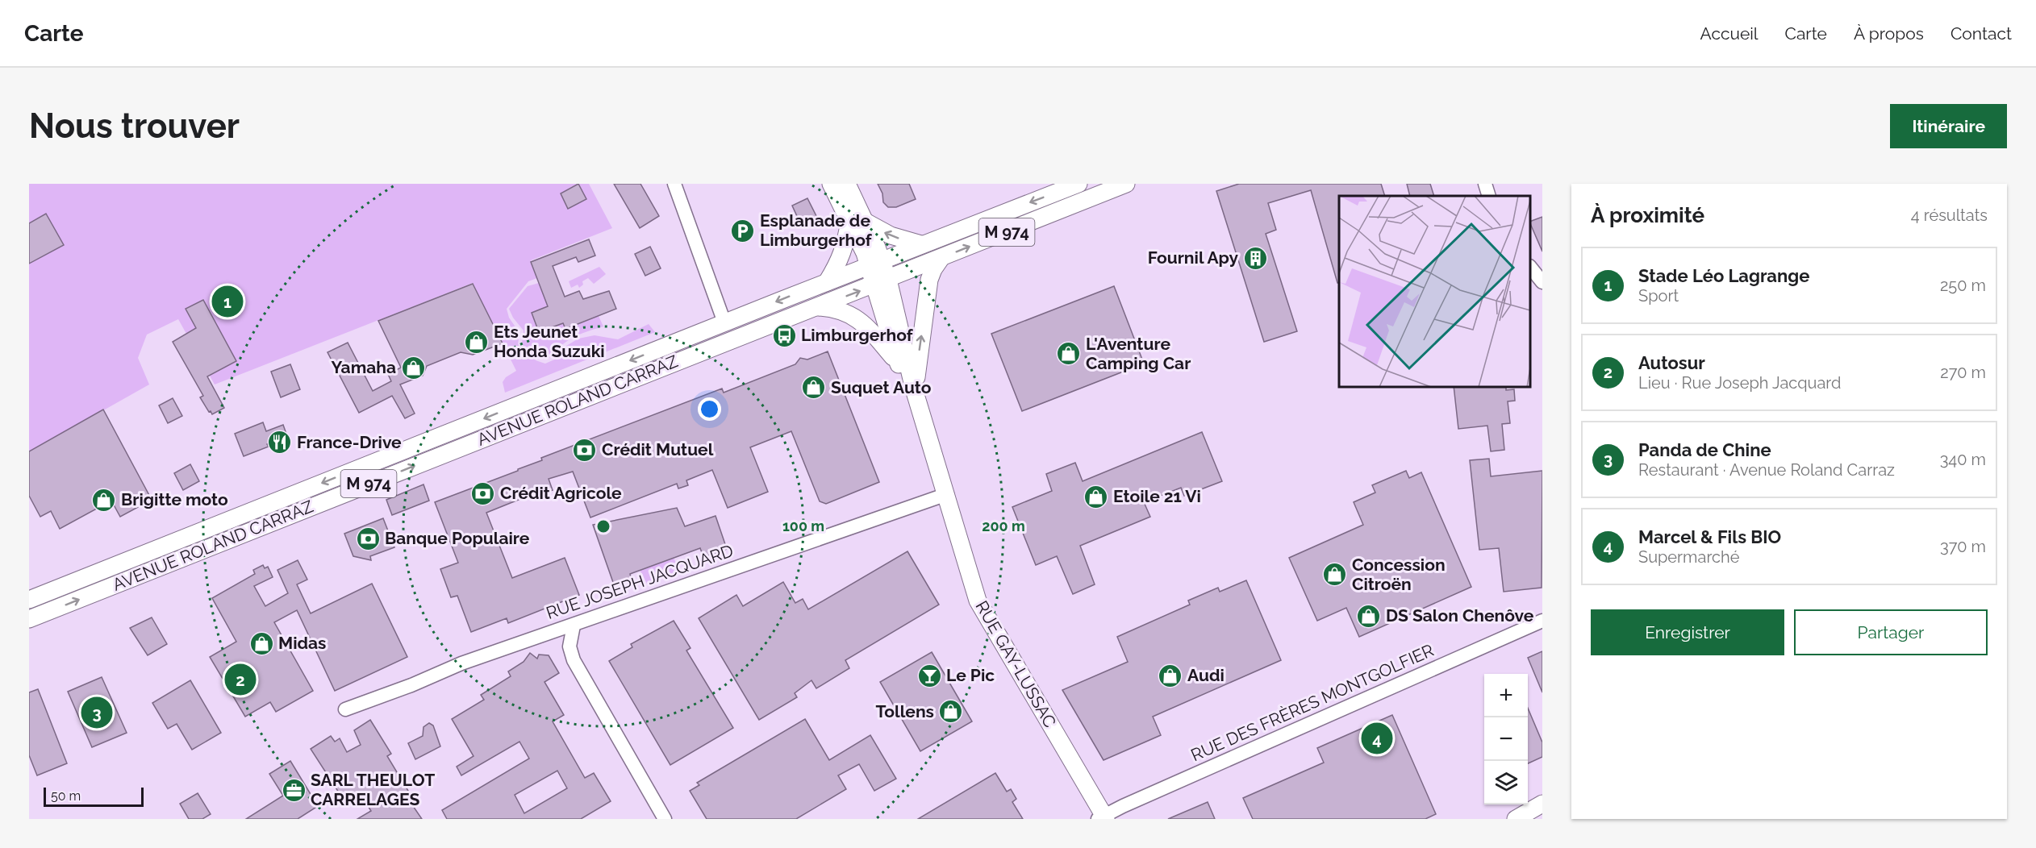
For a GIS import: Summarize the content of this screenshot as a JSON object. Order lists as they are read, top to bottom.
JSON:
{
  "streets": {
    "main road": ["M 974", "AVENUE ROLAND CARRAZ", "RUE GAY-LUSSAC"],
    "street": ["RUE JOSEPH JACQUARD", "RUE DES FRÈRES MONTGOLFIER"]
  },
  "crossings": [
    ["AVENUE ROLAND CARRAZ", "RUE GAY-LUSSAC"],
    ["RUE JOSEPH JACQUARD", "RUE GAY-LUSSAC"],
    ["RUE GAY-LUSSAC", "RUE DES FRÈRES MONTGOLFIER"]
  ],
  "places": {
    "parking": ["Esplanade de Limburgerhof"],
    "building": ["Fournil Apy"],
    "bus stop": ["Limburgerhof"],
    "shop": [
      "Ets Jeunet Honda Suzuki",
      "L'Aventure Camping Car",
      "Yamaha",
      "Suquet Auto",
      "Etoile 21 Vi",
      "Brigitte moto",
      "Concession Citroën",
      "DS Salon Chenôve",
      "Midas",
      "Audi",
      "Tollens"
    ],
    "restaurant": ["France-Drive"],
    "bank": ["Crédit Mutuel", "Crédit Agricole", "Banque Populaire"],
    "bar": ["Le Pic"],
    "office": ["SARL THEULOT CARRELAGES"]
  },
  "scale_bar": "50 m",
  "page": {
    "header": "Carte",
    "nav": [
      "Accueil",
      "Carte",
      "À propos",
      "Contact"
    ],
    "buttons": [
      "Itinéraire",
      ["Enregistrer", "Partager"]
    ],
    "title": "Nous trouver",
    "heading": ["À proximité", "4 résultats"],
    "list": [
      {
        "mark": "1",
        "name": "Stade Léo Lagrange",
        "note": "Sport",
        "value": "250 m"
      },
      {
        "mark": "2",
        "name": "Autosur",
        "note": "Lieu · Rue Joseph Jacquard",
        "value": "270 m"
      },
      {
        "mark": "3",
        "name": "Panda de Chine",
        "note": "Restaurant · Avenue Roland Carraz",
        "value": "340 m"
      },
      {
        "mark": "4",
        "name": "Marcel & Fils BIO",
        "note": "Supermarché",
        "value": "370 m"
      }
    ],
    "pins": [
      "1",
      "2",
      "3",
      "4"
    ],
    "map_buttons": ["+", "−"],
    "scale": "50 m"
  },
  "rings": ["100 m", "200 m"]
}
